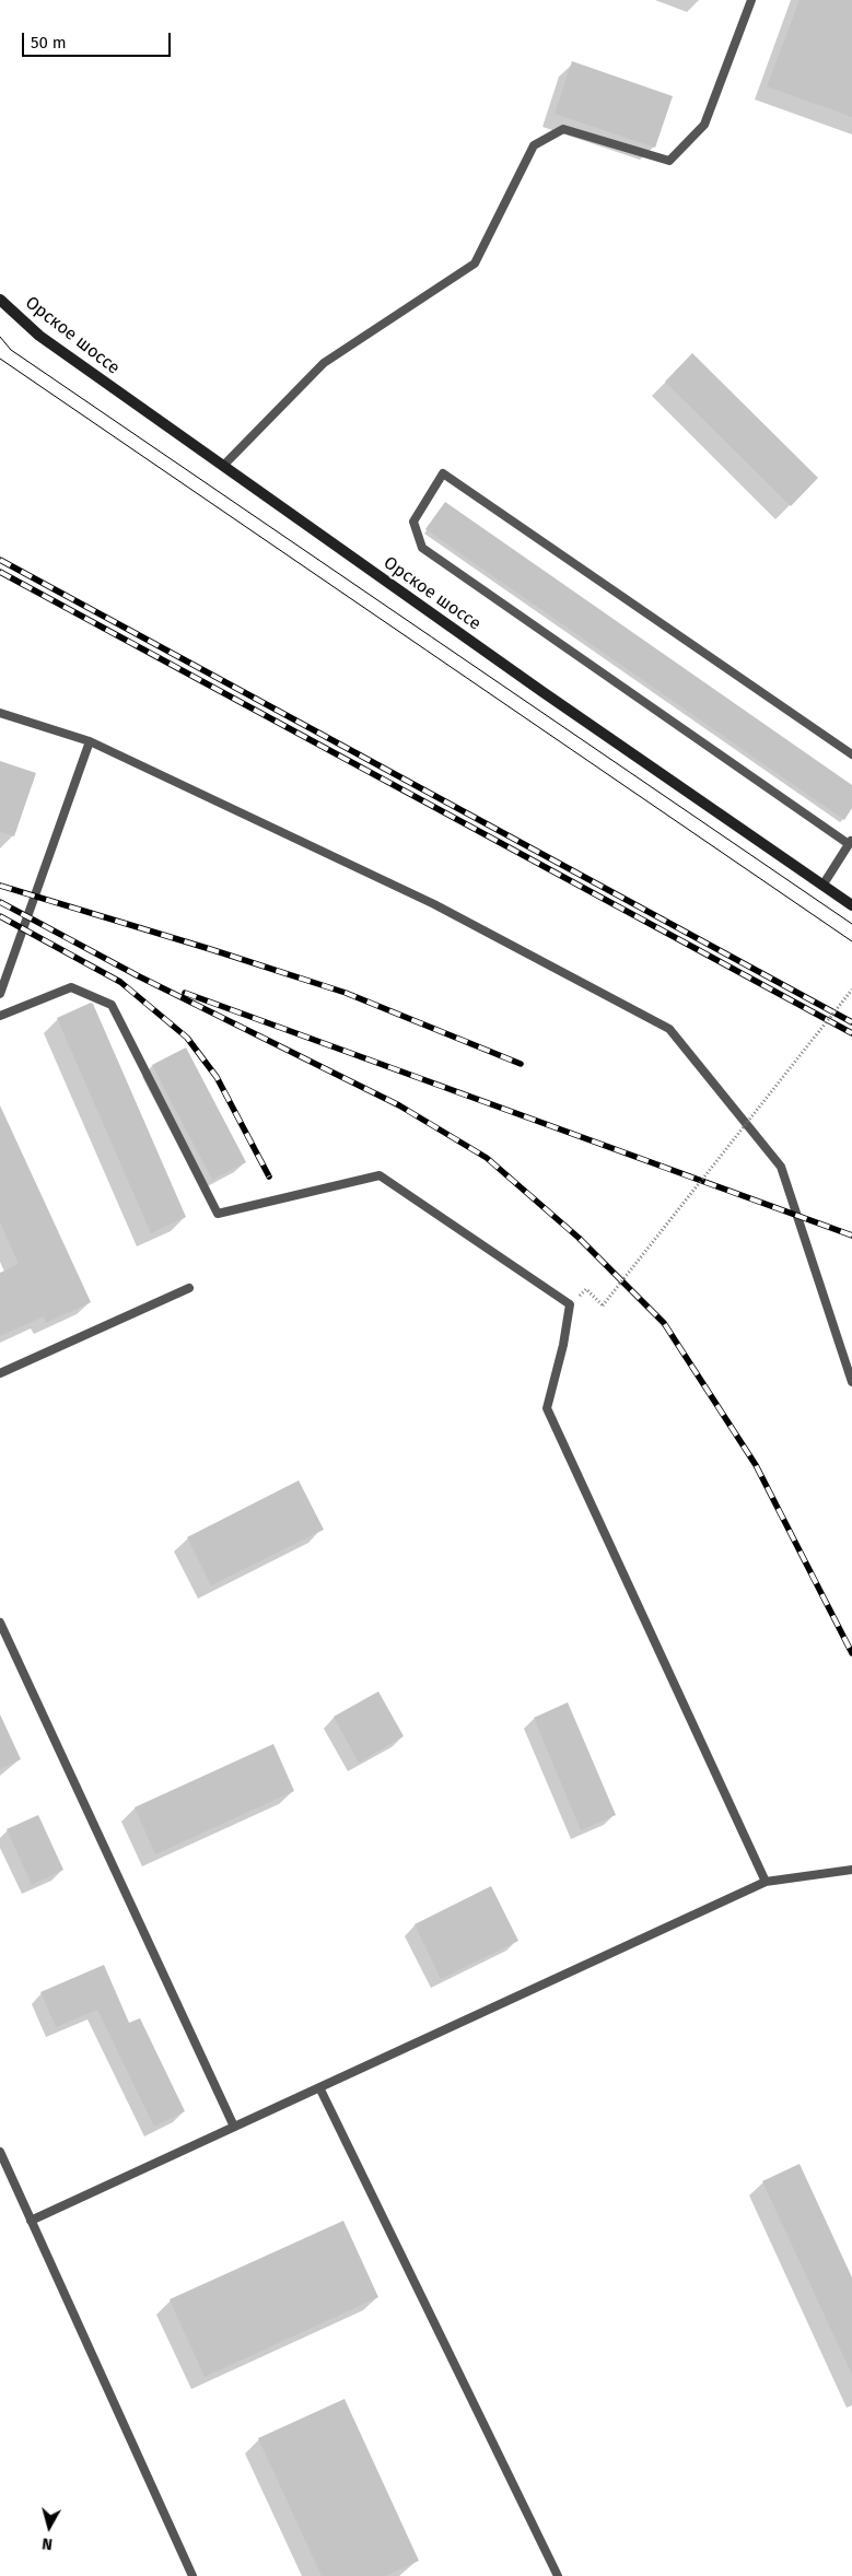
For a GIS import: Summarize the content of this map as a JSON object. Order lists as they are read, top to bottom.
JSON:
{
  "streets": {
    "street": ["Орское шоссе"]
  },
  "scale_bar": "50 m",
  "north": "bottom"
}
